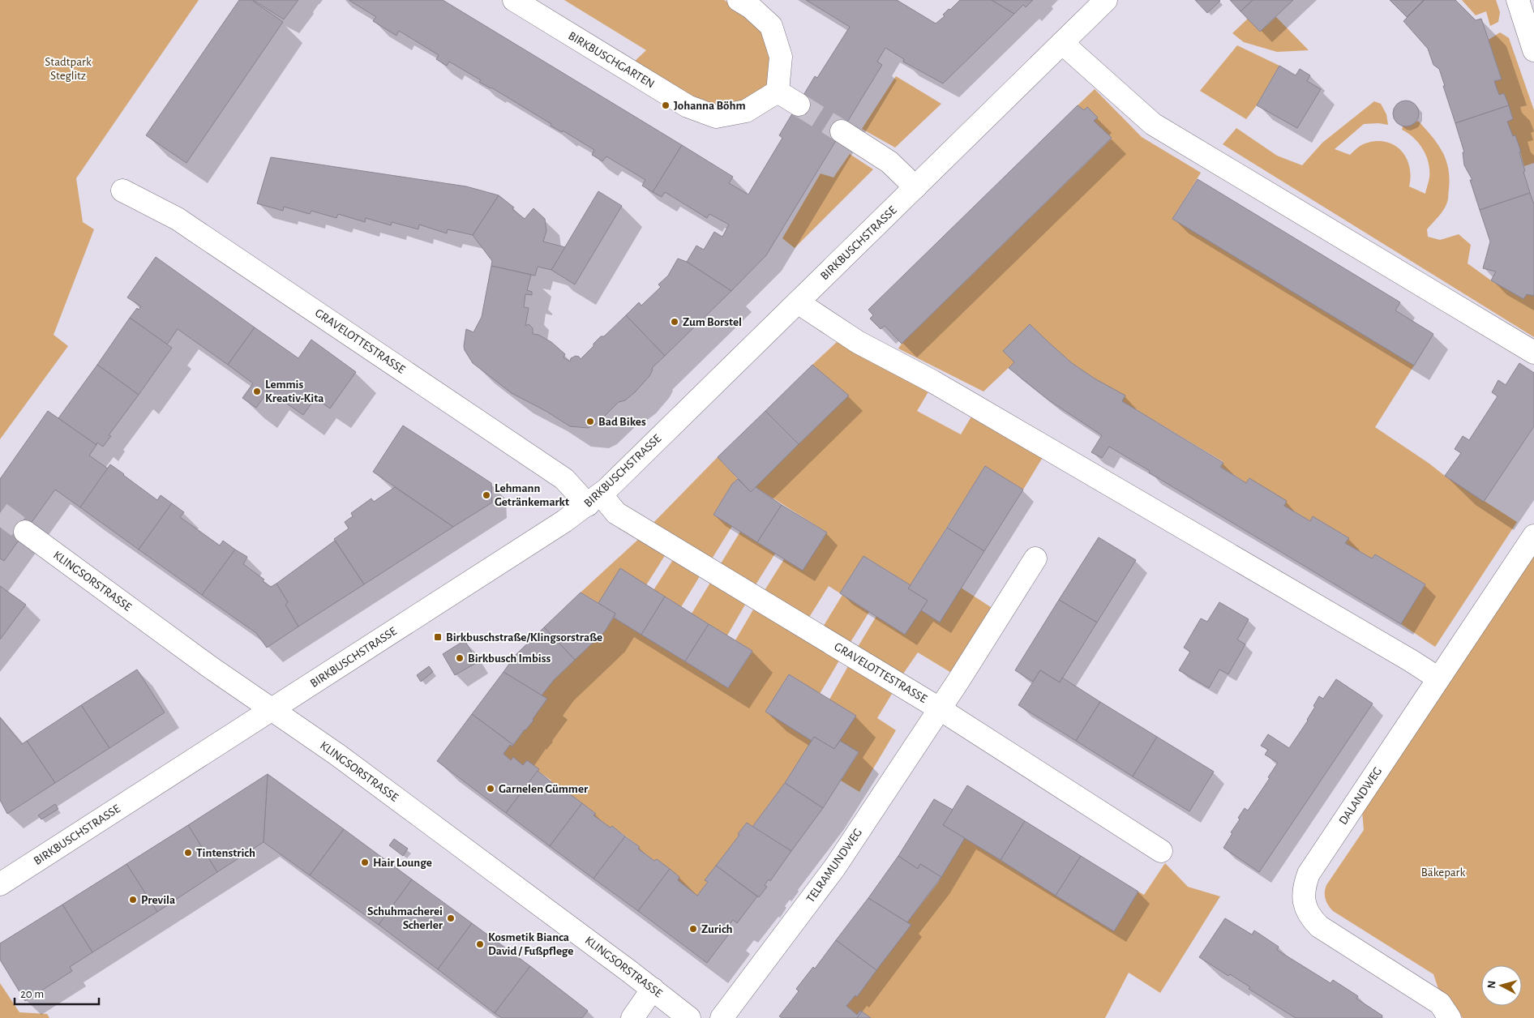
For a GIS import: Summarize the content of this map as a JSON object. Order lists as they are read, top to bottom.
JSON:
{
  "streets": {
    "street": [
      "BIRKBUSCHGARTEN",
      "BIRKBUSCHSTRASSE",
      "GRAVELOTTESTRASSE",
      "KLINGSORSTRASSE",
      "DALANDWEG",
      "TELRAMUNDWEG"
    ]
  },
  "crossings": [
    ["BIRKBUSCHSTRASSE", "GRAVELOTTESTRASSE"],
    ["BIRKBUSCHSTRASSE", "KLINGSORSTRASSE"],
    ["GRAVELOTTESTRASSE", "TELRAMUNDWEG"]
  ],
  "parks": ["Stadtpark Steglitz", "Bäkepark"],
  "places": {
    "other": [
      "Johanna Böhm",
      "Zum Borstel",
      "Lemmis Kreativ-Kita",
      "Bad Bikes",
      "Lehmann Getränkemarkt",
      "Birkbusch Imbiss",
      "Garnelen Gümmer",
      "Tintenstrich",
      "Hair Lounge",
      "Previla",
      "Schuhmacherei Scherler",
      "Zurich",
      "Kosmetik Bianca David / Fußpflege"
    ],
    "transit": ["Birkbuschstraße/Klingsorstraße"]
  },
  "scale_bar": "20 m",
  "north": "left"
}
